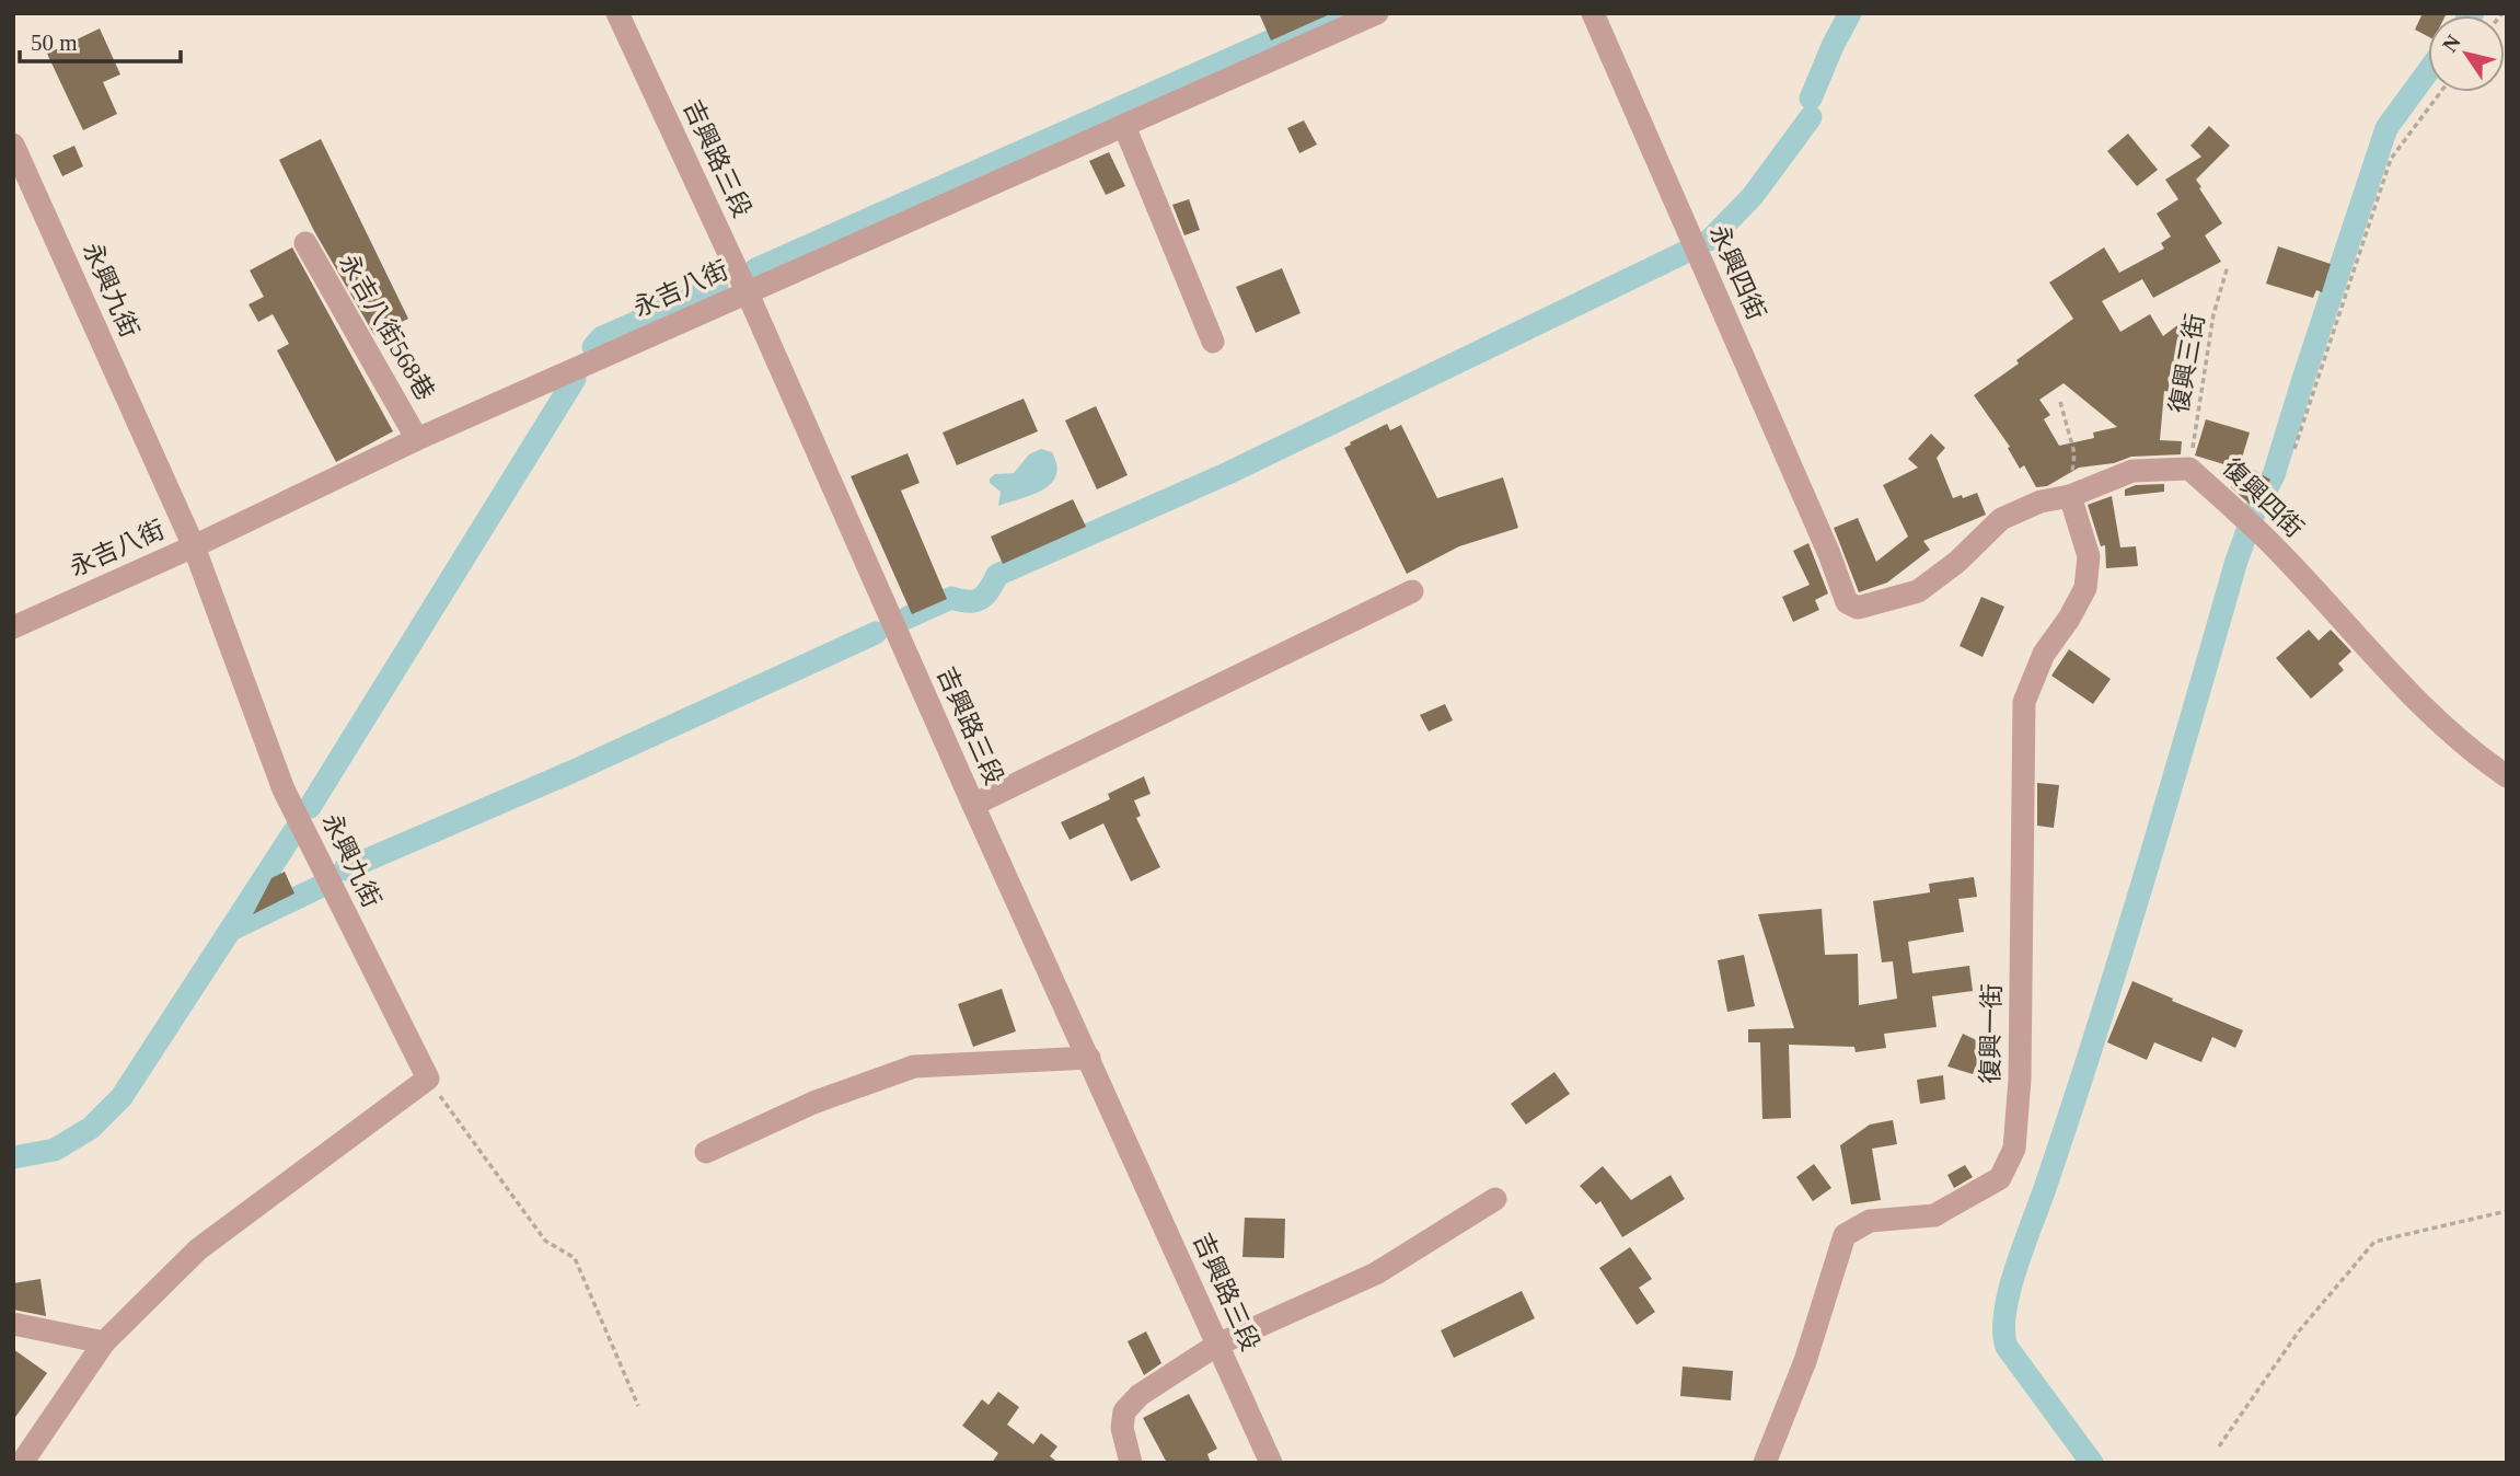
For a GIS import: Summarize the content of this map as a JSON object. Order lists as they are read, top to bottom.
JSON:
{
  "streets": {
    "street": [
      "吉興路三段",
      "永興四街",
      "永吉八街",
      "永興九街",
      "永吉八街568巷",
      "復興四街",
      "復興一街"
    ],
    "path": ["復興三街"]
  },
  "crossings": [
    ["吉興路三段", "永吉八街"],
    ["永興四街", "復興四街"],
    ["永吉八街", "永興九街"],
    ["永吉八街", "永吉八街568巷"],
    ["復興三街", "復興四街"],
    ["復興四街", "復興一街"]
  ],
  "scale_bar": "50 m",
  "north": "top left"
}
